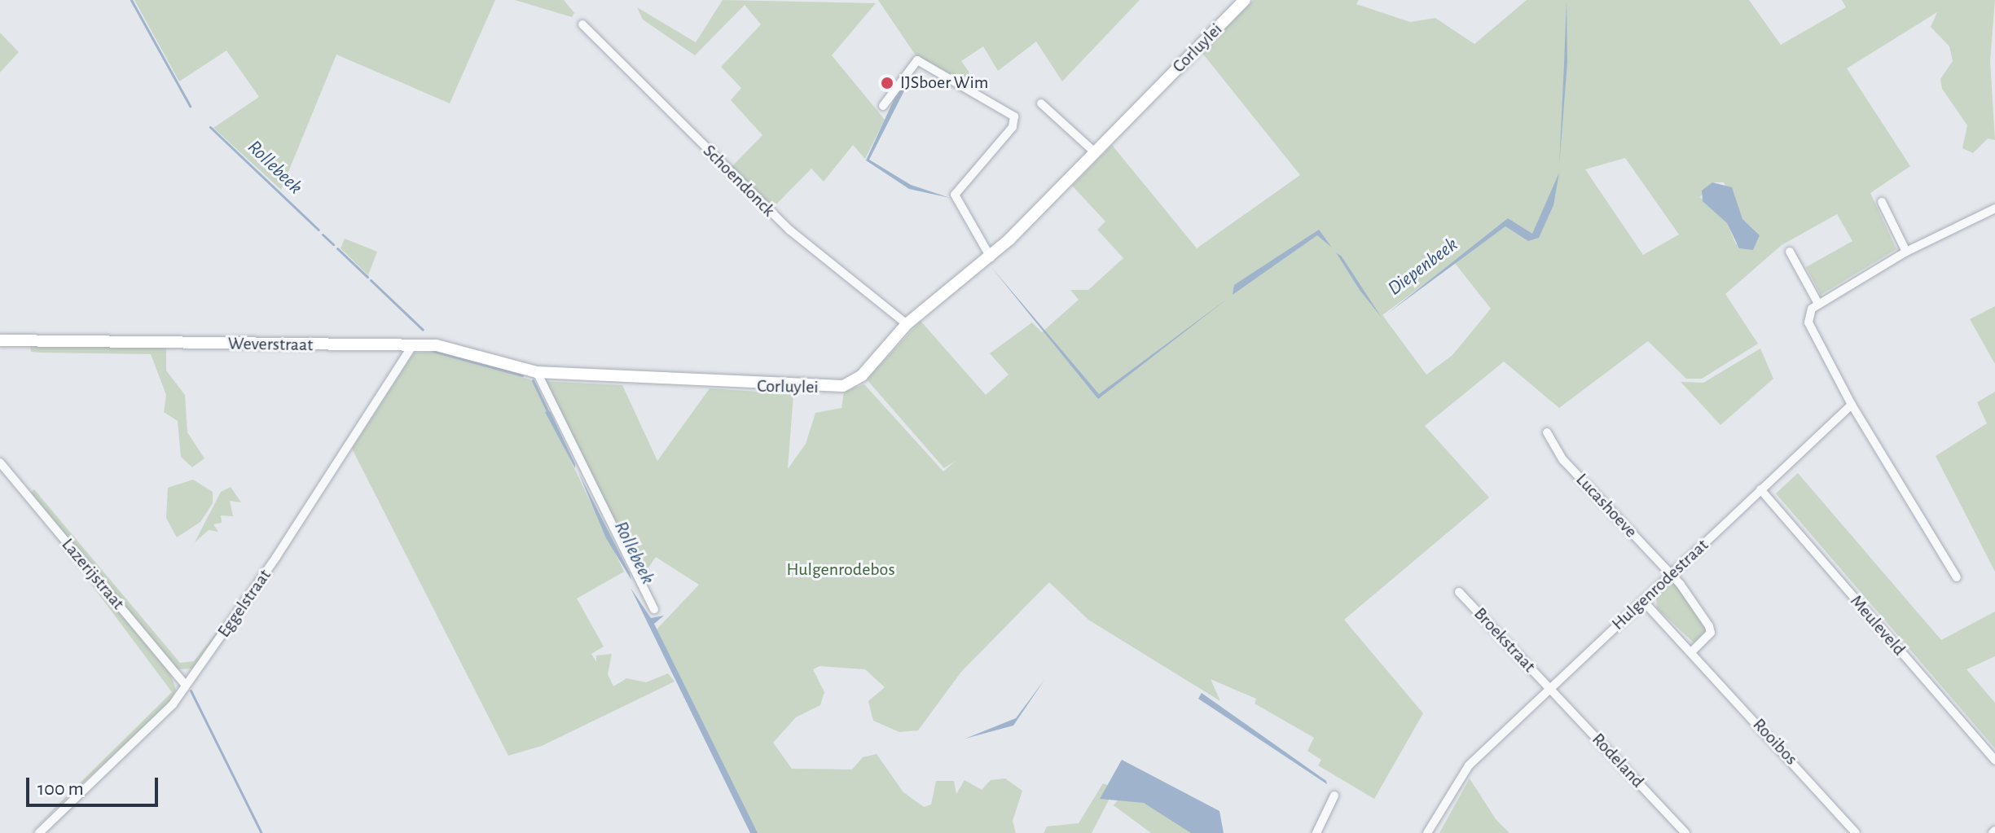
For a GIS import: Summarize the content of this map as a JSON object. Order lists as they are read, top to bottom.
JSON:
{
  "streets": {
    "street": [
      "Corluylei",
      "Schoendonck",
      "Weverstraat",
      "Lucashoeve",
      "Lazerijstraat",
      "Hulgenrodestraat",
      "Eggelstraat",
      "Meuleveld",
      "Broekstraat",
      "Rooibos",
      "Rodeland"
    ]
  },
  "crossings": [
    ["Corluylei", "Schoendonck"],
    ["Corluylei", "Weverstraat"],
    ["Weverstraat", "Eggelstraat"],
    ["Lucashoeve", "Hulgenrodestraat"],
    ["Lazerijstraat", "Eggelstraat"],
    ["Hulgenrodestraat", "Meuleveld"],
    ["Hulgenrodestraat", "Broekstraat"],
    ["Hulgenrodestraat", "Rooibos"],
    ["Hulgenrodestraat", "Rodeland"],
    ["Broekstraat", "Rodeland"]
  ],
  "water": ["Rollebeek", "Diepenbeek"],
  "parks": ["Hulgenrodebos"],
  "places": ["IJSboer Wim"],
  "scale_bar": "100 m"
}
